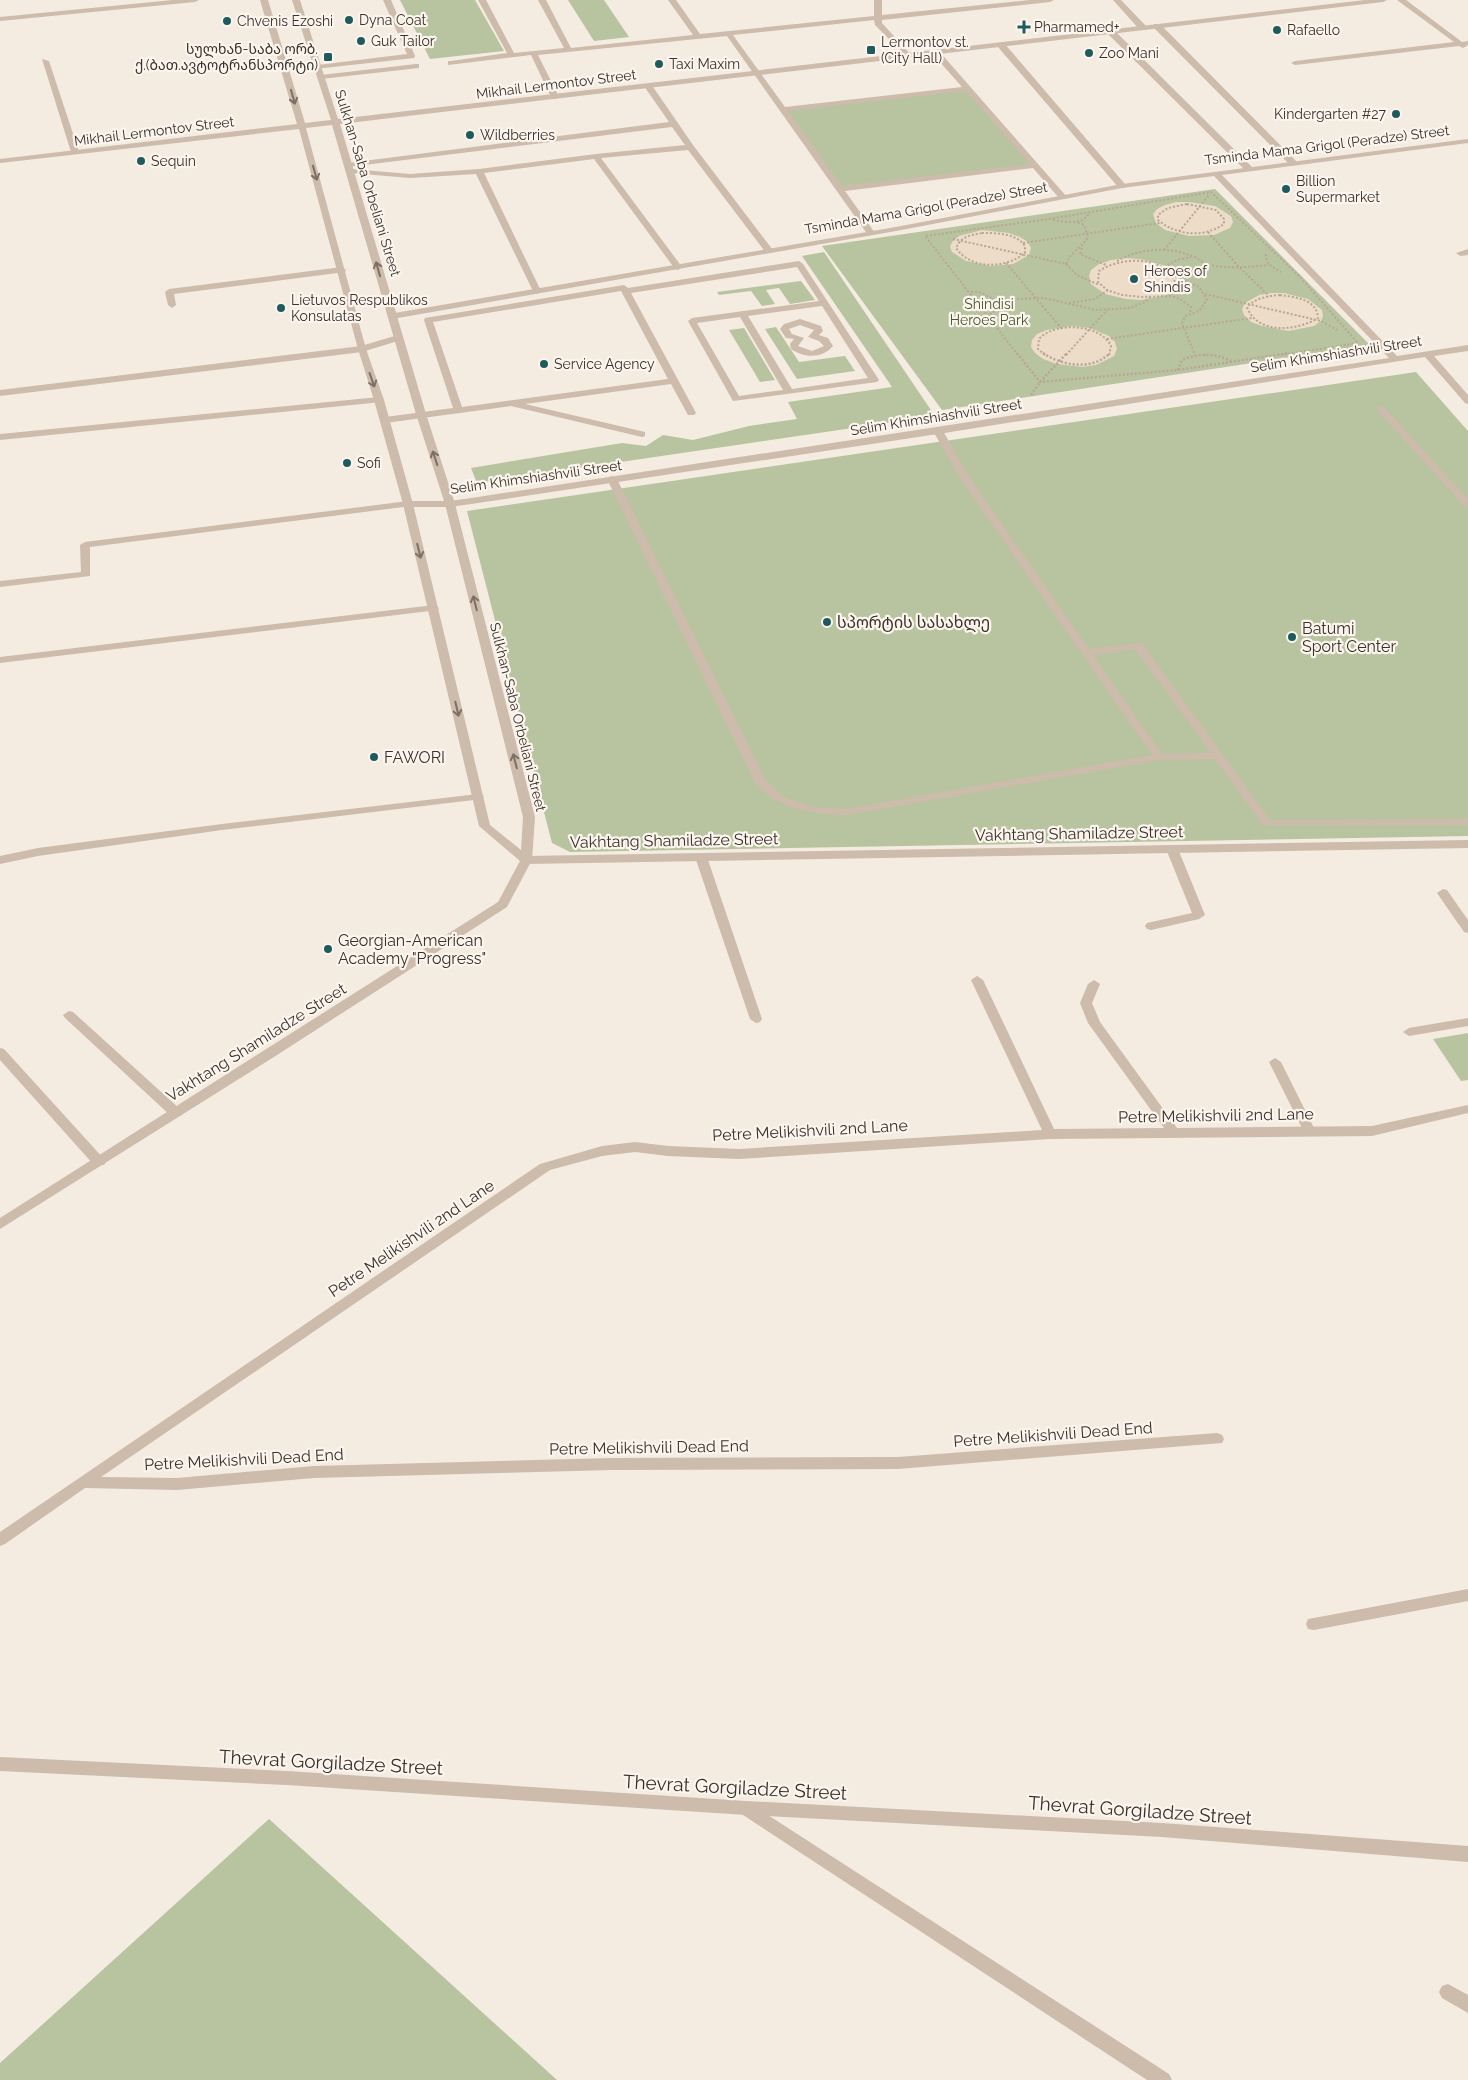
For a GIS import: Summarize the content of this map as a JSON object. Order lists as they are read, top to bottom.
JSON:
{
  "streets": {
    "street": [
      "Mikhail Lermontov Street",
      "Tsminda Mama Grigol (Peradze) Street",
      "Sulkhan-Saba Orbeliani Street",
      "Selim Khimshiashvili Street",
      "Vakhtang Shamiladze Street",
      "Petre Melikishvili 2nd Lane",
      "Petre Melikishvili Dead End",
      "Thevrat Gorgiladze Street"
    ]
  },
  "crossings": [
    ["Mikhail Lermontov Street", "Sulkhan-Saba Orbeliani Street"],
    ["Tsminda Mama Grigol (Peradze) Street", "Sulkhan-Saba Orbeliani Street"],
    ["Sulkhan-Saba Orbeliani Street", "Selim Khimshiashvili Street"],
    ["Sulkhan-Saba Orbeliani Street", "Vakhtang Shamiladze Street"],
    ["Petre Melikishvili 2nd Lane", "Petre Melikishvili Dead End"]
  ],
  "parks": ["Shindisi Heroes Park"],
  "places": {
    "other": [
      "Dyna Coat",
      "Chvenis Ezoshi",
      "Rafaello",
      "Guk Tailor",
      "Zoo Mani",
      "Taxi Maxim",
      "Kindergarten #27",
      "Wildberries",
      "Sequin",
      "Billion Supermarket",
      "Heroes of Shindis",
      "Lietuvos Respublikos Konsulatas",
      "Service Agency",
      "Sofi",
      "სპორტის სასახლე",
      "Batumi Sport Center",
      "FAWORI",
      "Georgian-American Academy \"Progress\""
    ],
    "health": ["Pharmamed+"],
    "transit": ["Lermontov st. (City Hall)", "სულხან-საბა ორბ. ქ.(ბათ.ავტოტრანსპორტი)"]
  }
}
